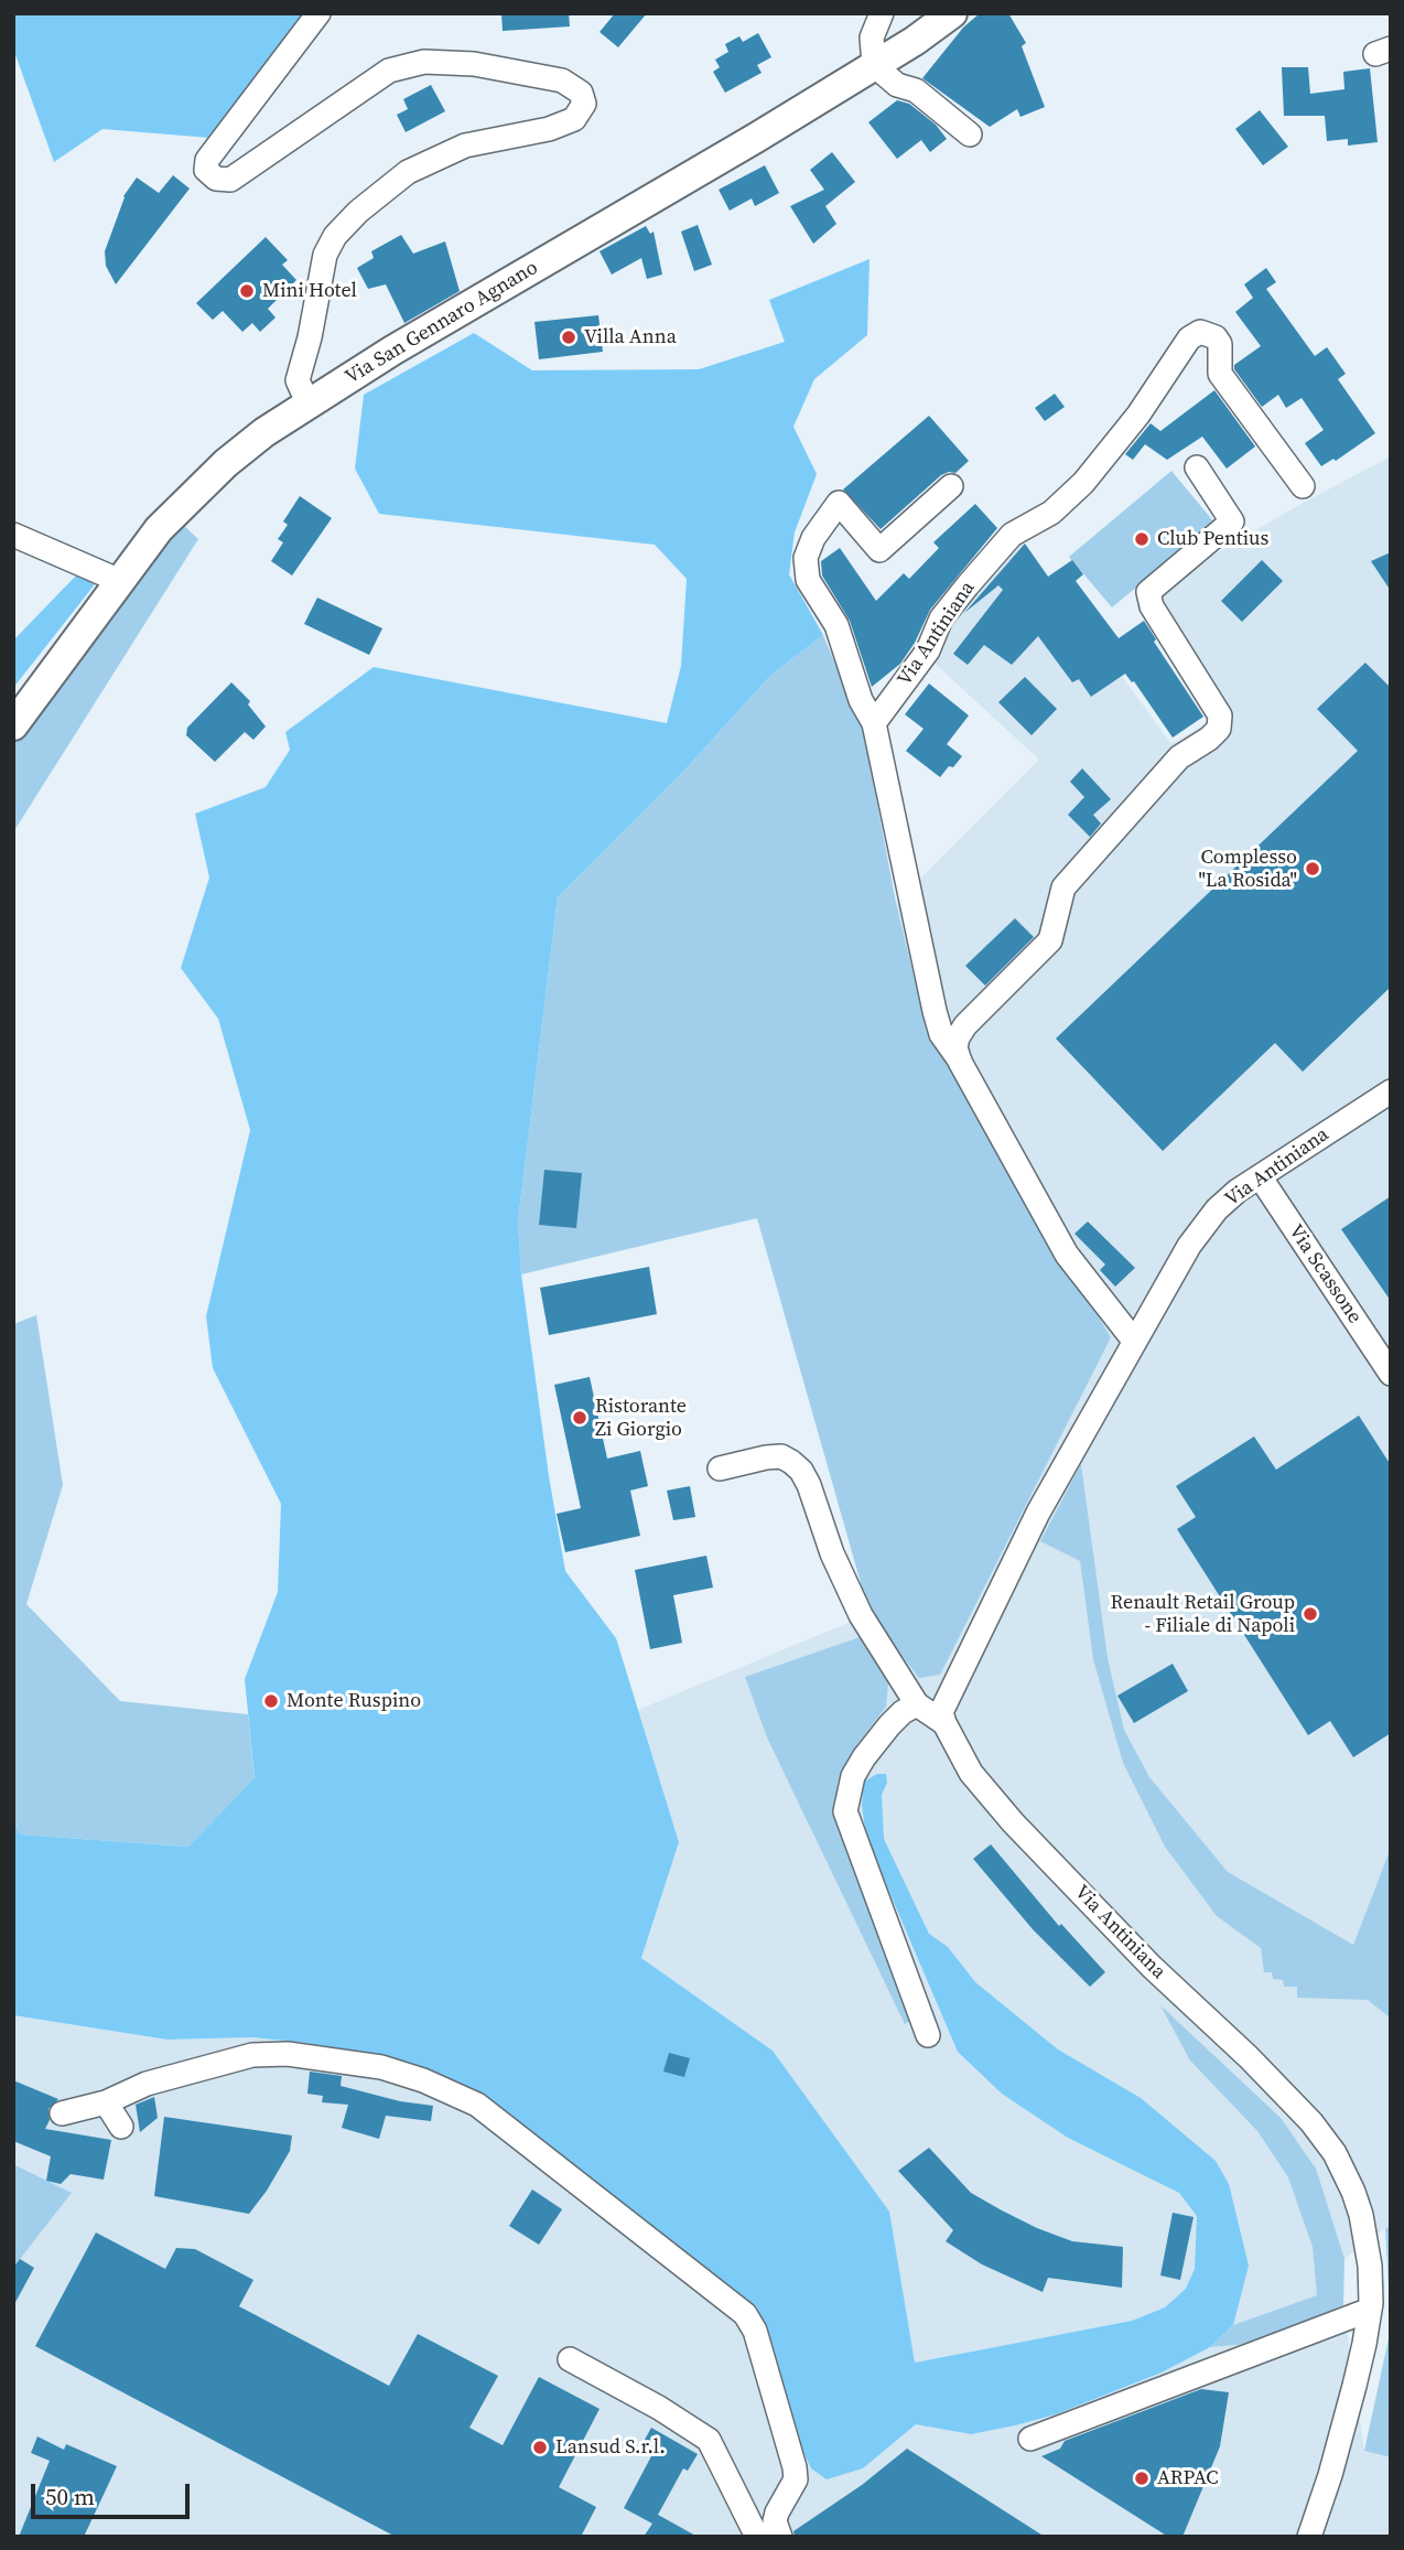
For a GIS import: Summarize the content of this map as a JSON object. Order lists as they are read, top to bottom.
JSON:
{
  "streets": {
    "main road": ["Via San Gennaro Agnano"],
    "street": ["Via Antiniana", "Via Scassone"]
  },
  "crossings": [
    ["Via Antiniana", "Via Scassone"]
  ],
  "places": [
    "Mini Hotel",
    "Villa Anna",
    "Club Pentius",
    "Complesso \"La Rosida\"",
    "Ristorante Zi Giorgio",
    "Renault Retail Group - Filiale di Napoli",
    "Monte Ruspino",
    "Lansud S.r.l.",
    "ARPAC"
  ],
  "scale_bar": "50 m"
}
